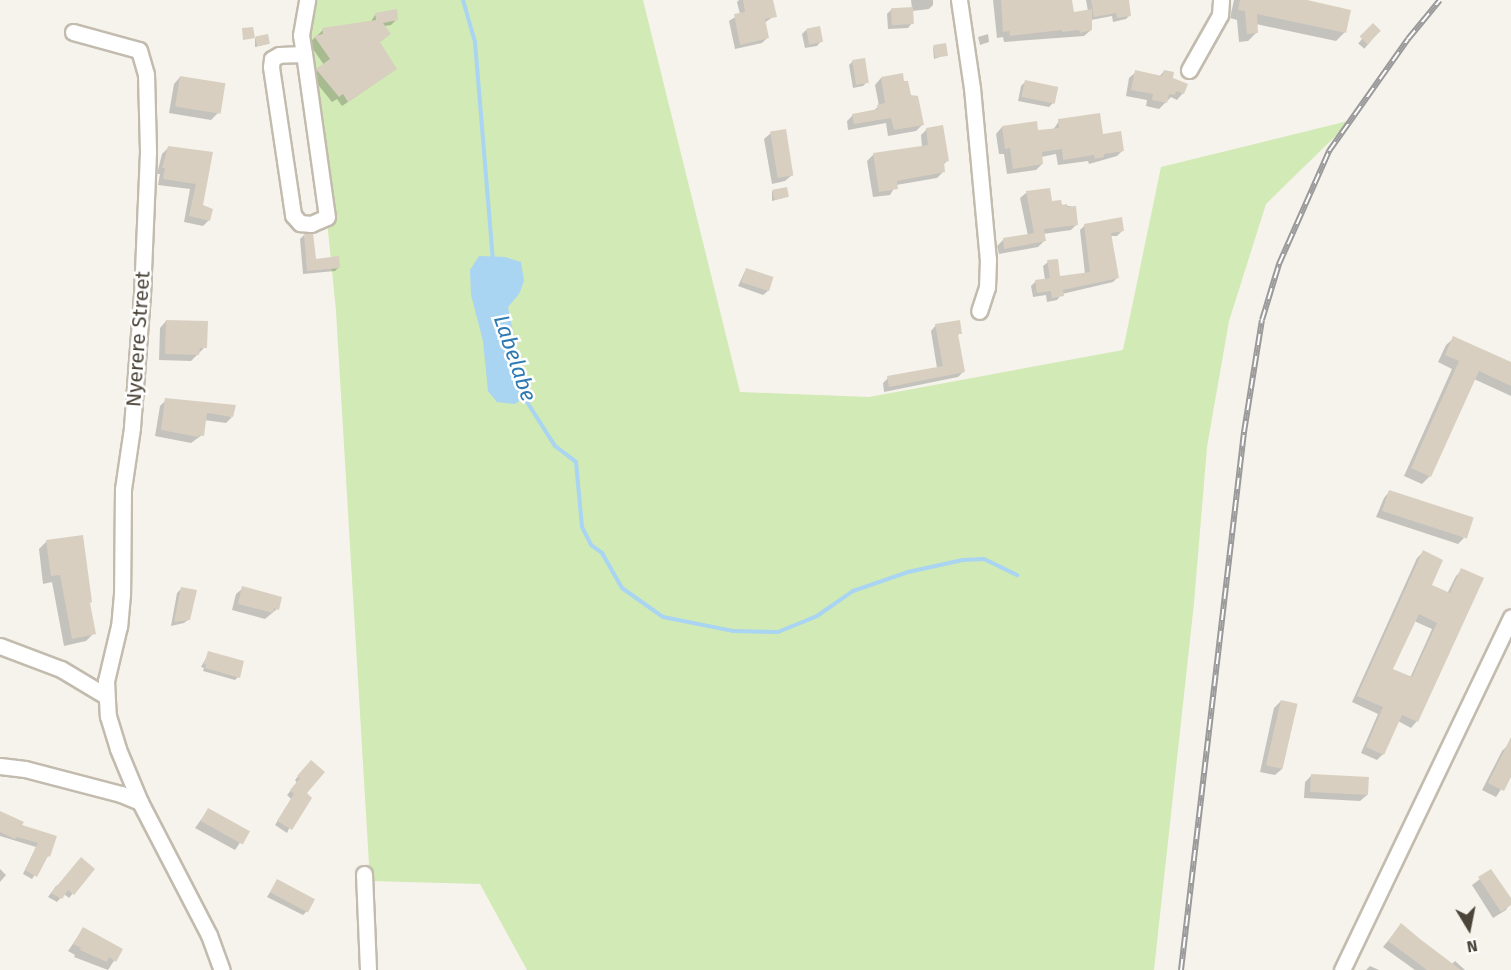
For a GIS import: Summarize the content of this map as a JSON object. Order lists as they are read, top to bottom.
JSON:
{
  "streets": {
    "street": ["Nyerere Street"]
  },
  "water": ["Labelabe"],
  "north": "bottom"
}
